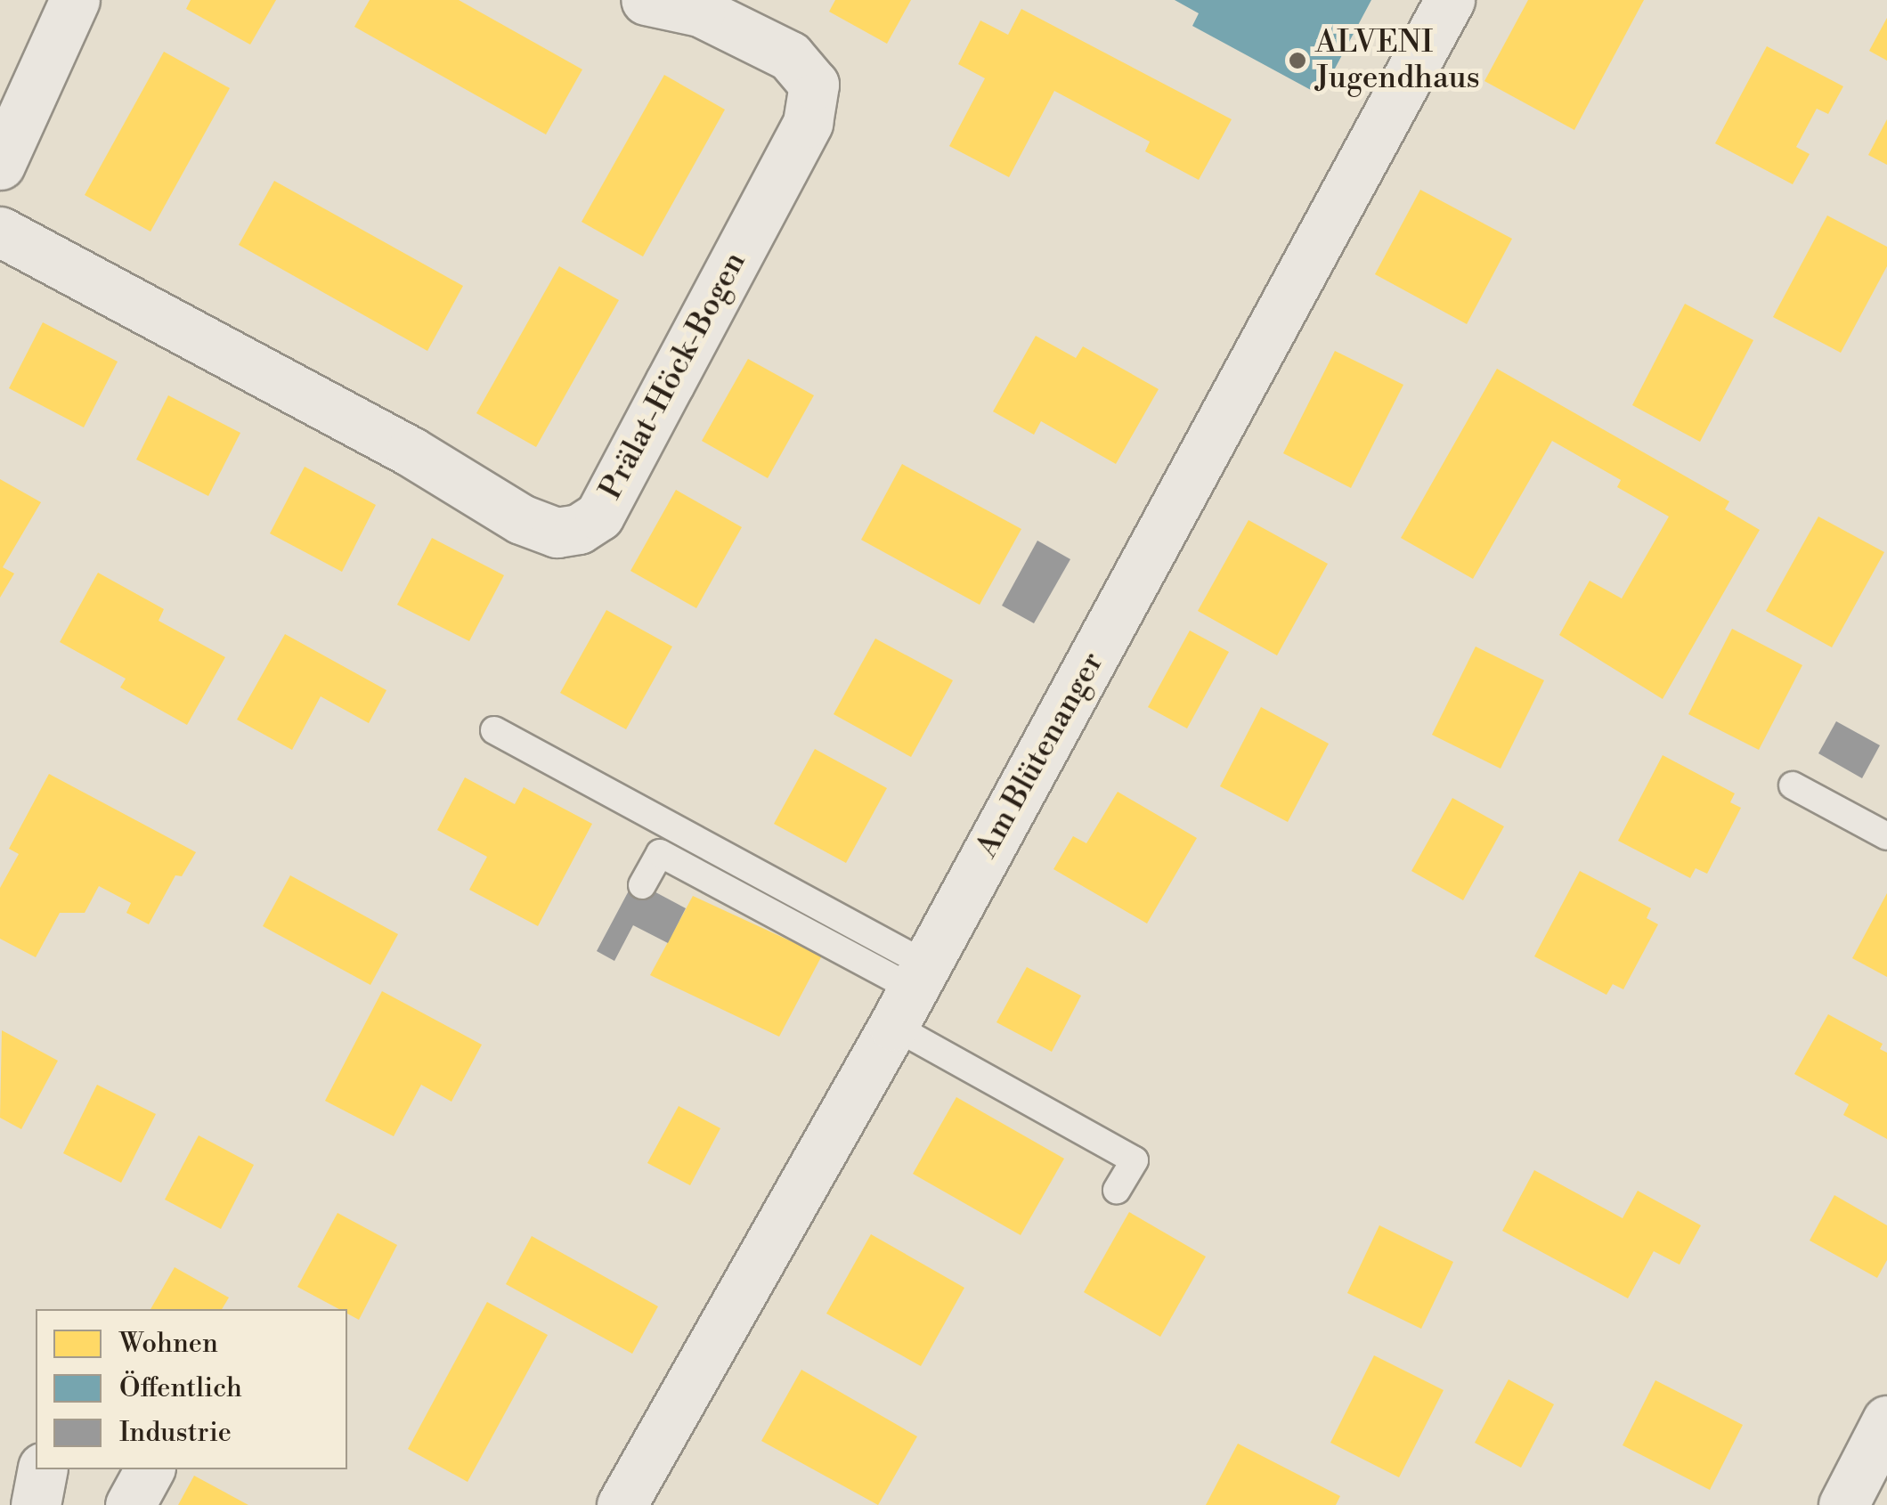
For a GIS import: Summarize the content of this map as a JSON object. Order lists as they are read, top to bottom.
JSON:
{
  "streets": {
    "street": ["Prälat-Höck-Bogen", "Am Blütenanger"]
  },
  "places": ["ALVENI Jugendhaus"],
  "legend": ["Wohnen", "Öffentlich", "Industrie"]
}
